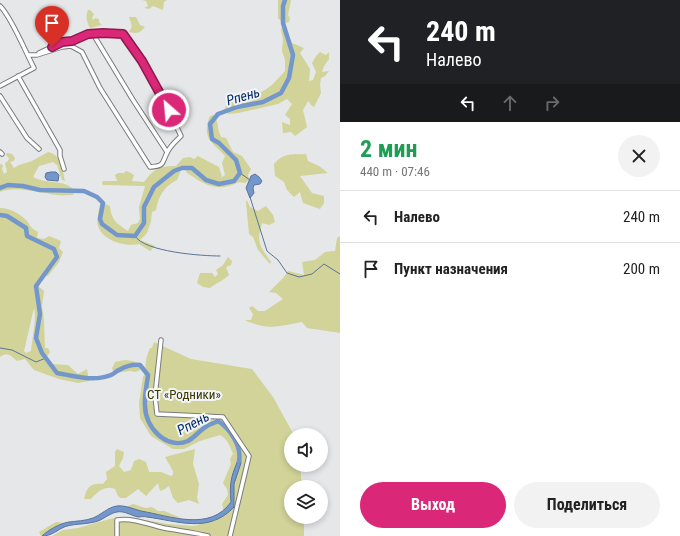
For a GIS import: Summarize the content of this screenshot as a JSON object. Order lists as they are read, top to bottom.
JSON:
{
  "water": ["Рпень"],
  "parks": ["СТ «Родники»"],
  "page": {
    "turn": ["240 m", "Налево"],
    "heading": ["2 мин", "440 m · 07:46"],
    "list": [
      {
        "name": "Налево",
        "value": "240 m"
      },
      {
        "name": "Пункт назначения",
        "value": "200 m"
      }
    ],
    "buttons": ["Выход", "Поделиться"]
  }
}
